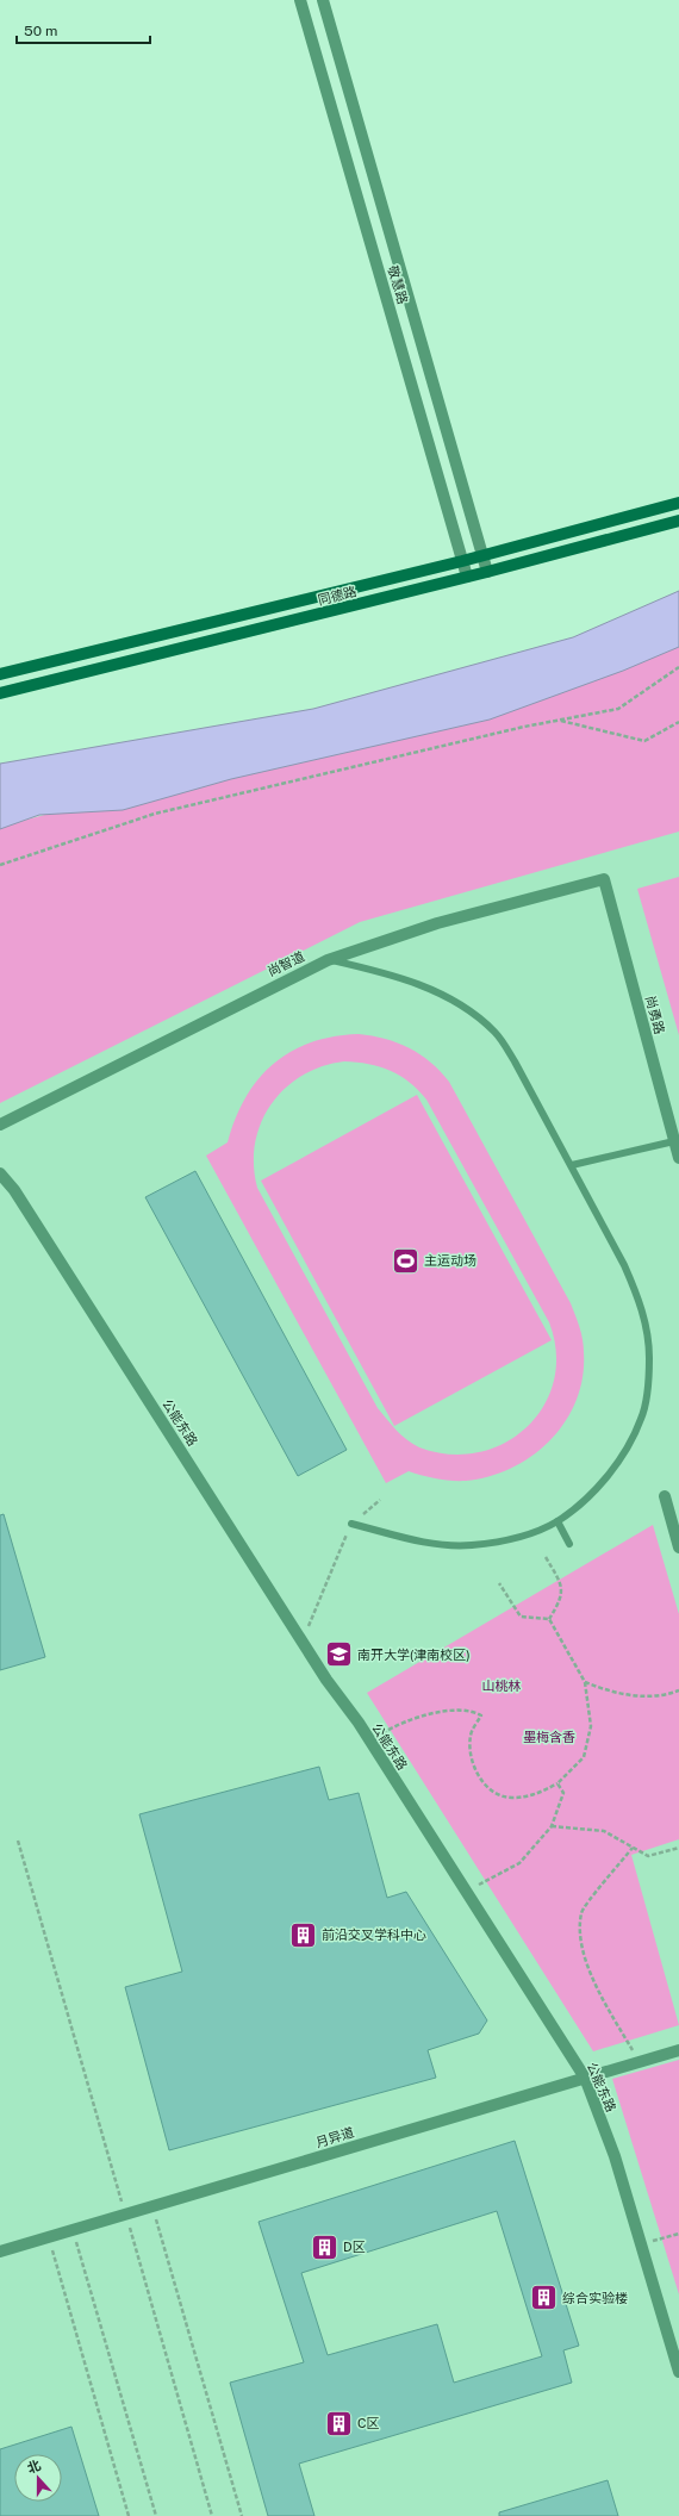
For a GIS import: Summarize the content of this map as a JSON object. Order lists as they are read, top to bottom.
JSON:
{
  "streets": {
    "main road": ["同德路"],
    "street": [
      "敬慧路",
      "尚智道",
      "尚勇路",
      "公能东路",
      "月异道"
    ]
  },
  "crossings": [
    ["敬慧路", "同德路"],
    ["尚智道", "尚勇路"],
    ["公能东路", "月异道"]
  ],
  "parks": ["山桃林", "墨梅含香"],
  "places": {
    "sports": ["主运动场"],
    "school or university": ["南开大学(津南校区)"],
    "building": [
      "前沿交叉学科中心",
      "D区",
      "综合实验楼",
      "C区"
    ]
  },
  "scale_bar": "50 m",
  "north": "top"
}
